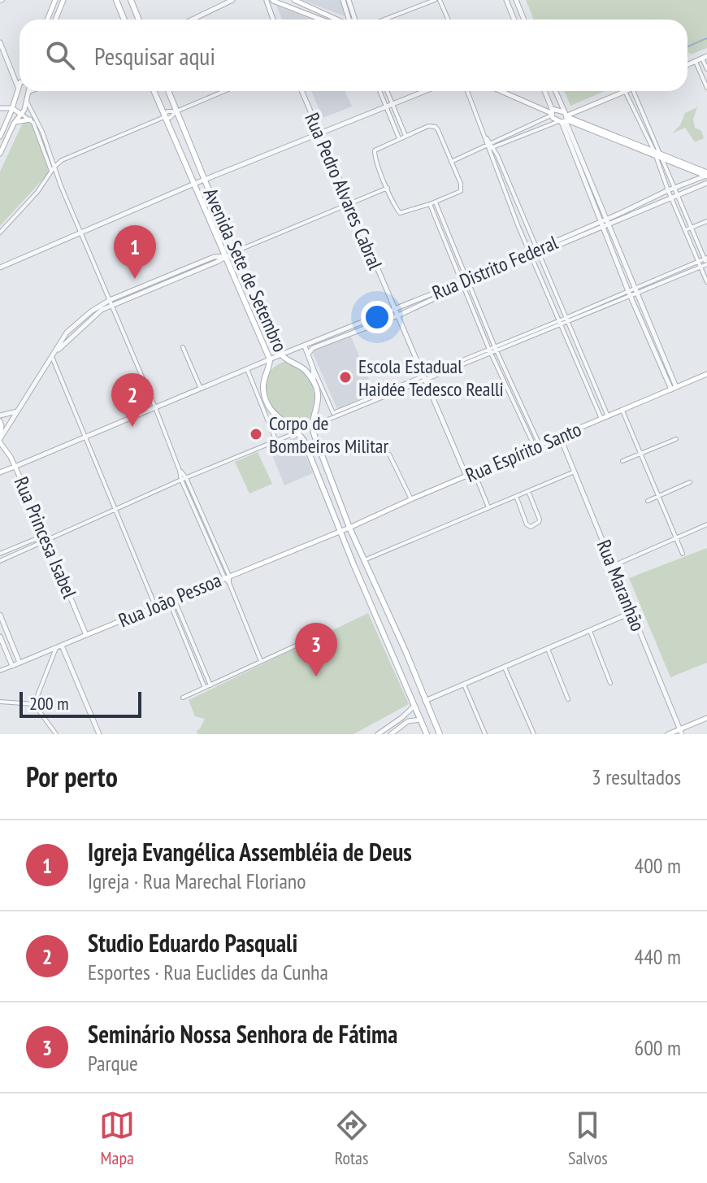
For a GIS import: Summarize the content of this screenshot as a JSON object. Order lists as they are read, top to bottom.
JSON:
{
  "streets": {
    "main road": [
      "Avenida Sete de Setembro",
      "Rua Espírito Santo",
      "Rua Princesa Isabel",
      "Rua João Pessoa"
    ],
    "street": ["Rua Pedro Alvares Cabral", "Rua Distrito Federal", "Rua Maranhão"]
  },
  "crossings": [
    ["Rua Pedro Alvares Cabral", "Rua Distrito Federal"],
    ["Rua Pedro Alvares Cabral", "Rua Espírito Santo"],
    ["Rua Distrito Federal", "Avenida Sete de Setembro"],
    ["Rua Espírito Santo", "Rua Maranhão"],
    ["Rua Espírito Santo", "Rua João Pessoa"],
    ["Rua Princesa Isabel", "Rua João Pessoa"]
  ],
  "places": ["Escola Estadual Haidée Tedesco Realli", "Corpo de Bombeiros Militar"],
  "scale_bar": "200 m",
  "page": {
    "search": "Pesquisar aqui",
    "pins": ["1", "2", "3"],
    "scale": "200 m",
    "heading": ["Por perto", "3 resultados"],
    "list": [
      {
        "mark": "1",
        "name": "Igreja Evangélica Assembléia de Deus",
        "note": "Igreja · Rua Marechal Floriano",
        "value": "400 m"
      },
      {
        "mark": "2",
        "name": "Studio Eduardo Pasquali",
        "note": "Esportes · Rua Euclides da Cunha",
        "value": "440 m"
      },
      {
        "mark": "3",
        "name": "Seminário Nossa Senhora de Fátima",
        "note": "Parque",
        "value": "600 m"
      }
    ],
    "nav": ["Mapa", "Rotas", "Salvos"]
  }
}
